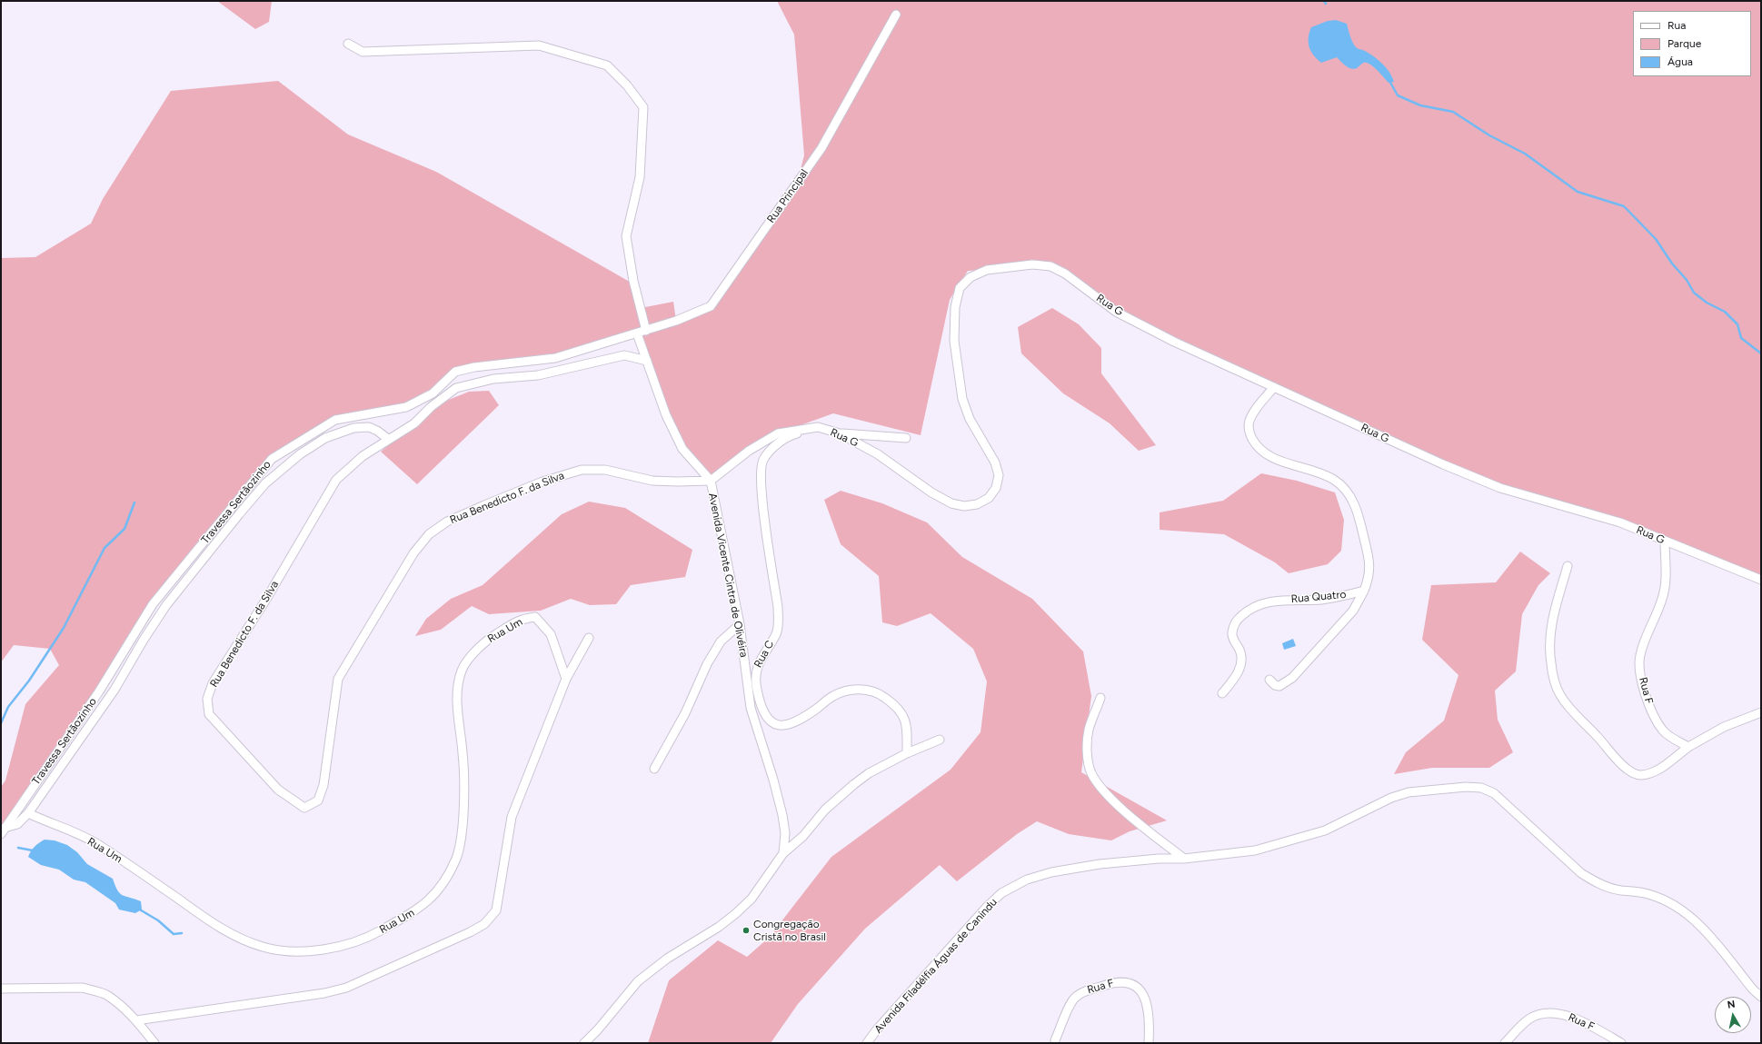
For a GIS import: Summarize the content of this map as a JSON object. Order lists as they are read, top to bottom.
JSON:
{
  "streets": {
    "street": [
      "Rua Principal",
      "Rua G",
      "Rua Benedicto F. da Silva",
      "Travessa Sertãozinho",
      "Avenida Vicente Cintra de Olivéira",
      "Rua Quatro",
      "Rua Um",
      "Rua C",
      "Rua F",
      "Avenida Filadélfia Águas de Canindu"
    ]
  },
  "crossings": [
    ["Rua Principal", "Travessa Sertãozinho"],
    ["Rua Principal", "Avenida Vicente Cintra de Olivéira"],
    ["Rua G", "Rua Benedicto F. da Silva"],
    ["Rua G", "Avenida Vicente Cintra de Olivéira"],
    ["Rua G", "Rua C"],
    ["Rua G", "Rua F"],
    ["Rua Benedicto F. da Silva", "Avenida Vicente Cintra de Olivéira"],
    ["Travessa Sertãozinho", "Avenida Vicente Cintra de Olivéira"]
  ],
  "places": ["Congregação Cristã no Brasil"],
  "legend": ["Rua", "Parque", "Água"],
  "north": "top"
}
